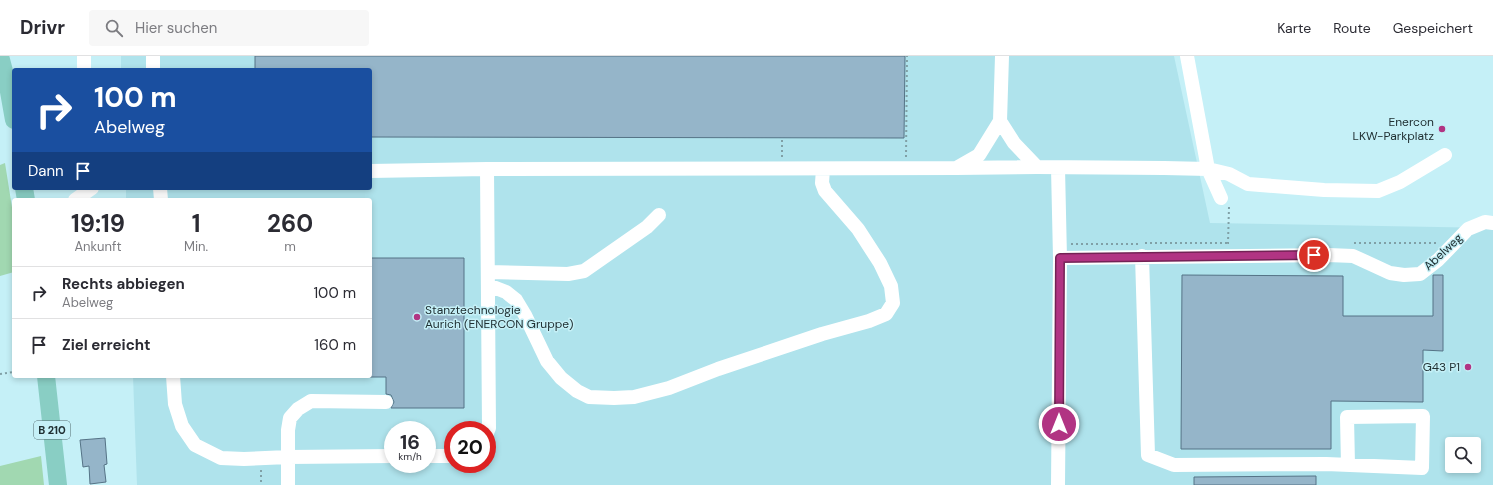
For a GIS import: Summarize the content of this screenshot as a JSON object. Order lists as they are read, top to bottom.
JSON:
{
  "streets": {
    "main road": ["B 210"],
    "street": ["Abelweg"]
  },
  "places": ["Enercon LKW-Parkplatz", "Stanztechnologie Aurich (ENERCON Gruppe)", "G43 P1"],
  "page": {
    "header": "Drivr",
    "search": "Hier suchen",
    "nav": ["Karte", "Route", "Gespeichert"],
    "turn": ["100 m", "Abelweg"],
    "then": "Dann",
    "eta": [
      "19:19",
      "Ankunft",
      "1",
      "Min.",
      "260",
      "m"
    ],
    "list": [
      {
        "name": "Rechts abbiegen",
        "note": "Abelweg",
        "value": "100 m"
      },
      {
        "name": "Ziel erreicht",
        "value": "160 m"
      }
    ],
    "speed": "16 km/h",
    "limit": "20"
  }
}
